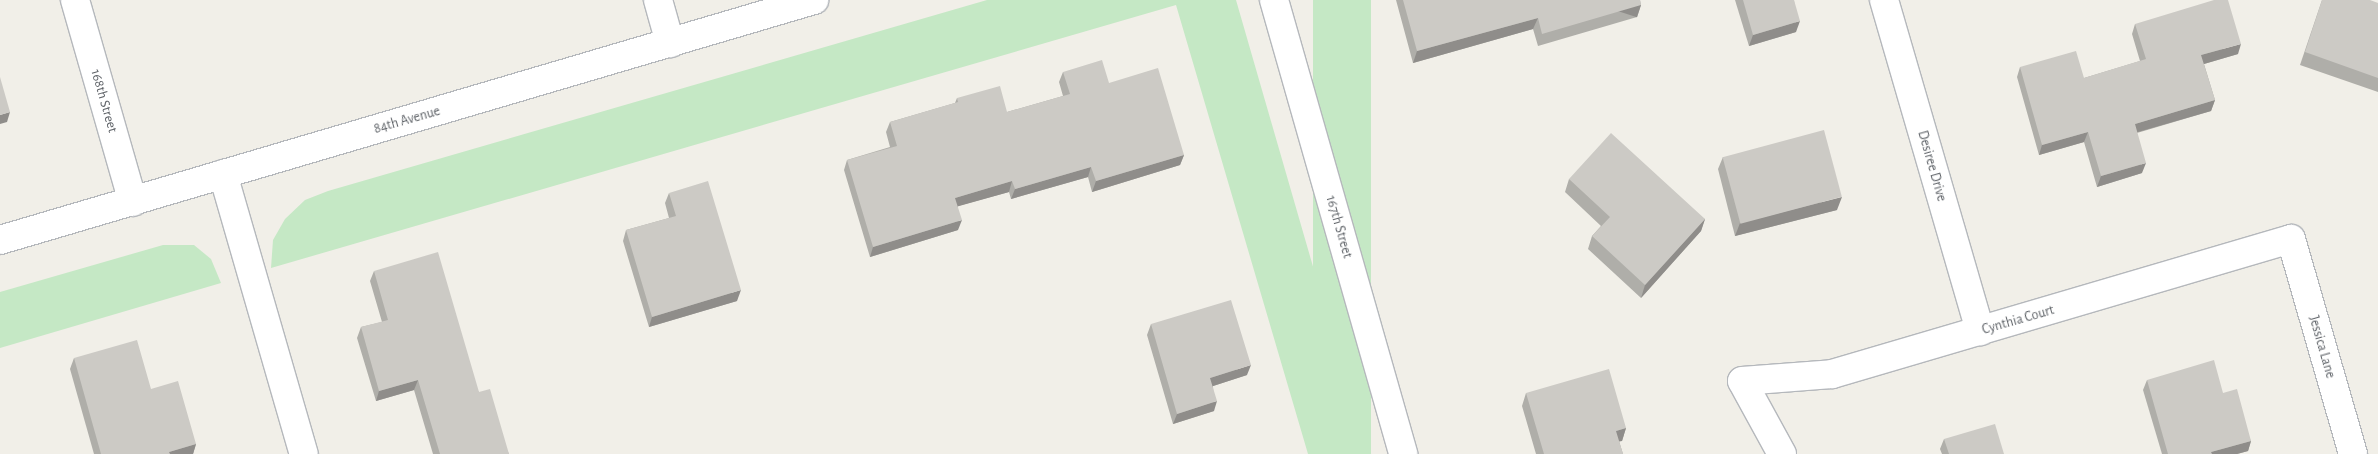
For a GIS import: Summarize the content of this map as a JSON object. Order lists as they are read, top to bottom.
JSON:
{
  "streets": {
    "street": [
      "168th Street",
      "84th Avenue",
      "Desiree Drive",
      "167th Street",
      "Cynthia Court",
      "Jessica Lane"
    ]
  },
  "crossings": [
    ["168th Street", "84th Avenue"],
    ["Desiree Drive", "Cynthia Court"],
    ["Cynthia Court", "Jessica Lane"]
  ]
}
